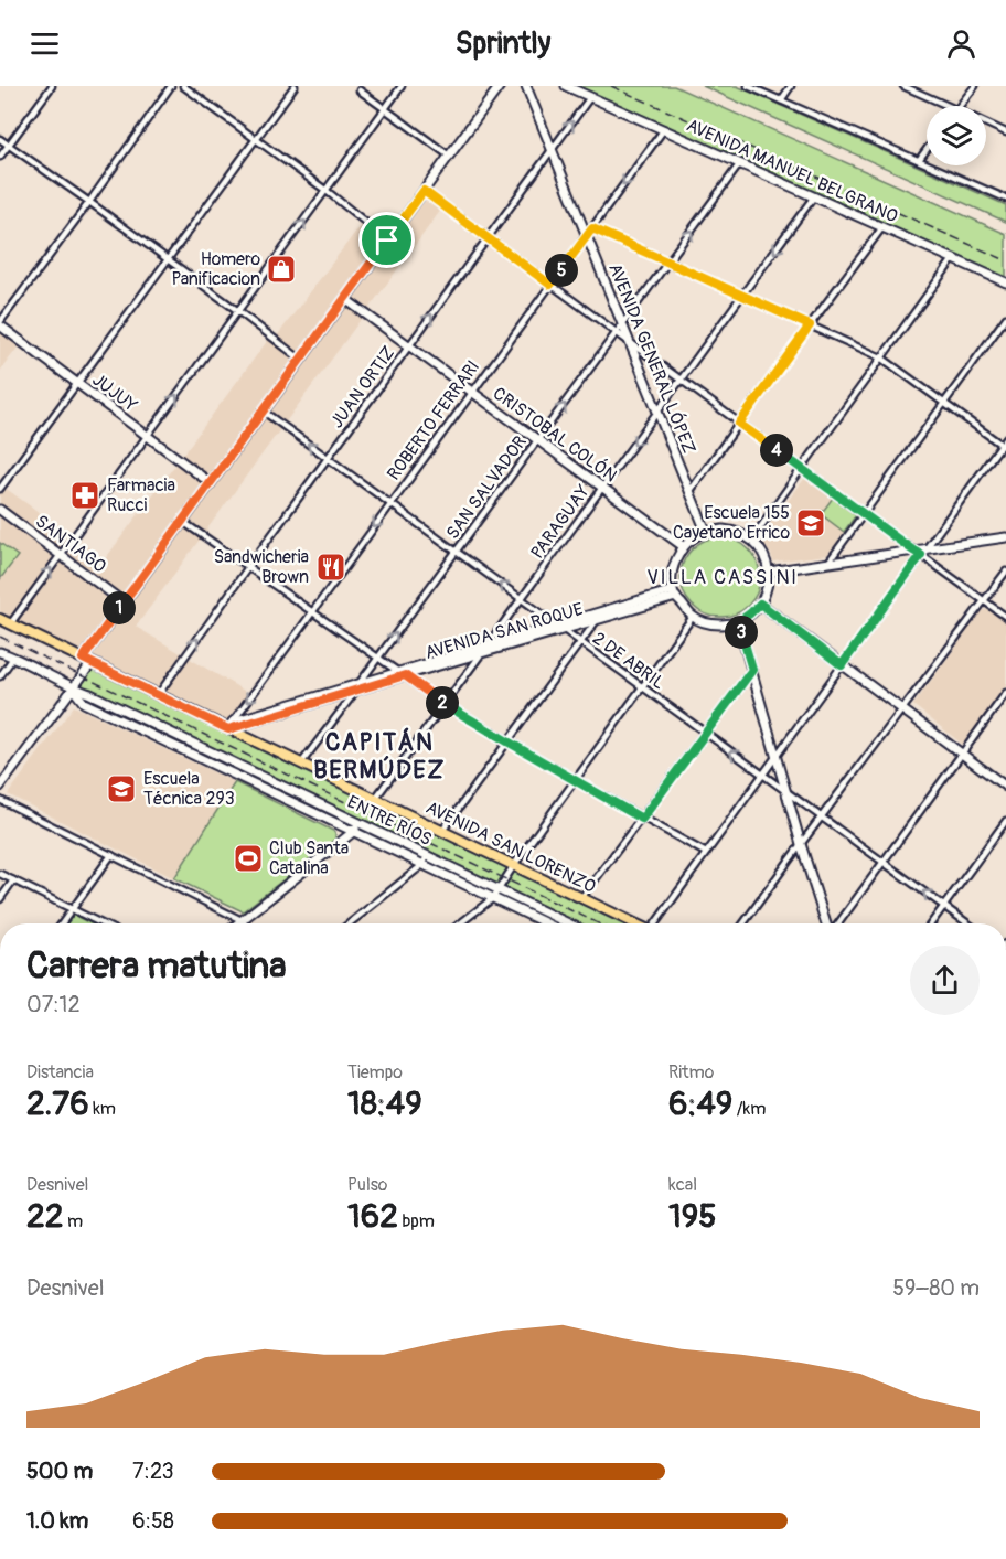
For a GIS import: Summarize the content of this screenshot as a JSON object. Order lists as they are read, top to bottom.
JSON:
{
  "streets": {
    "main road": ["AVENIDA SAN LORENZO"],
    "street": [
      "AVENIDA MANUEL BELGRANO",
      "AVENIDA GENERAL LÓPEZ",
      "JUAN ORTIZ",
      "JUJUY",
      "ROBERTO FERRARI",
      "CRISTOBAL COLÓN",
      "SAN SALVADOR",
      "PARAGUAY",
      "SANTIAGO",
      "AVENIDA SAN ROQUE",
      "2 DE ABRIL",
      "ENTRE RÍOS"
    ]
  },
  "crossings": [
    ["AVENIDA MANUEL BELGRANO", "JUAN ORTIZ"],
    ["AVENIDA MANUEL BELGRANO", "ROBERTO FERRARI"],
    ["AVENIDA MANUEL BELGRANO", "SAN SALVADOR"],
    ["AVENIDA MANUEL BELGRANO", "PARAGUAY"],
    ["AVENIDA GENERAL LÓPEZ", "JUAN ORTIZ"],
    ["AVENIDA GENERAL LÓPEZ", "ROBERTO FERRARI"],
    ["AVENIDA GENERAL LÓPEZ", "CRISTOBAL COLÓN"],
    ["AVENIDA GENERAL LÓPEZ", "SAN SALVADOR"],
    ["AVENIDA GENERAL LÓPEZ", "PARAGUAY"],
    ["AVENIDA GENERAL LÓPEZ", "AVENIDA SAN ROQUE"],
    ["JUAN ORTIZ", "CRISTOBAL COLÓN"],
    ["JUAN ORTIZ", "2 DE ABRIL"],
    ["JUAN ORTIZ", "AVENIDA SAN LORENZO"],
    ["ROBERTO FERRARI", "CRISTOBAL COLÓN"],
    ["ROBERTO FERRARI", "AVENIDA SAN ROQUE"],
    ["ROBERTO FERRARI", "2 DE ABRIL"],
    ["ROBERTO FERRARI", "AVENIDA SAN LORENZO"],
    ["CRISTOBAL COLÓN", "SAN SALVADOR"],
    ["CRISTOBAL COLÓN", "PARAGUAY"],
    ["CRISTOBAL COLÓN", "AVENIDA SAN ROQUE"],
    ["SAN SALVADOR", "AVENIDA SAN ROQUE"],
    ["SAN SALVADOR", "2 DE ABRIL"],
    ["SAN SALVADOR", "AVENIDA SAN LORENZO"],
    ["PARAGUAY", "AVENIDA SAN ROQUE"],
    ["PARAGUAY", "2 DE ABRIL"],
    ["PARAGUAY", "AVENIDA SAN LORENZO"],
    ["AVENIDA SAN ROQUE", "2 DE ABRIL"],
    ["AVENIDA SAN ROQUE", "AVENIDA SAN LORENZO"]
  ],
  "one_way": [
    "JUAN ORTIZ",
    "ROBERTO FERRARI",
    "SAN SALVADOR",
    "2 DE ABRIL"
  ],
  "districts": ["VILLA CASSINI", "CAPITÁN BERMÚDEZ"],
  "places": {
    "shop": ["Homero Panificacion"],
    "pharmacy": ["Farmacia Rucci"],
    "school or university": ["Escuela 155 Cayetano Errico", "Escuela Técnica 293"],
    "restaurant": ["Sandwicheria Brown"],
    "sports": ["Club Santa Catalina"]
  },
  "page": {
    "header": "Sprintly",
    "pins": [
      "5",
      "4",
      "1",
      "3",
      "2"
    ],
    "heading": ["Carrera matutina", "07:12"],
    "stats": [
      ["Distancia", "2.76 km"],
      ["Tiempo", "18:49"],
      ["Ritmo", "6:49 /km"],
      ["Desnivel", "22 m"],
      ["Pulso", "162 bpm"],
      ["kcal", "195"]
    ],
    "chart": ["Desnivel", "59–80 m"],
    "list": [
      {
        "name": "500 m",
        "note": "7:23"
      },
      {
        "name": "1.0 km",
        "note": "6:58"
      }
    ]
  }
}
